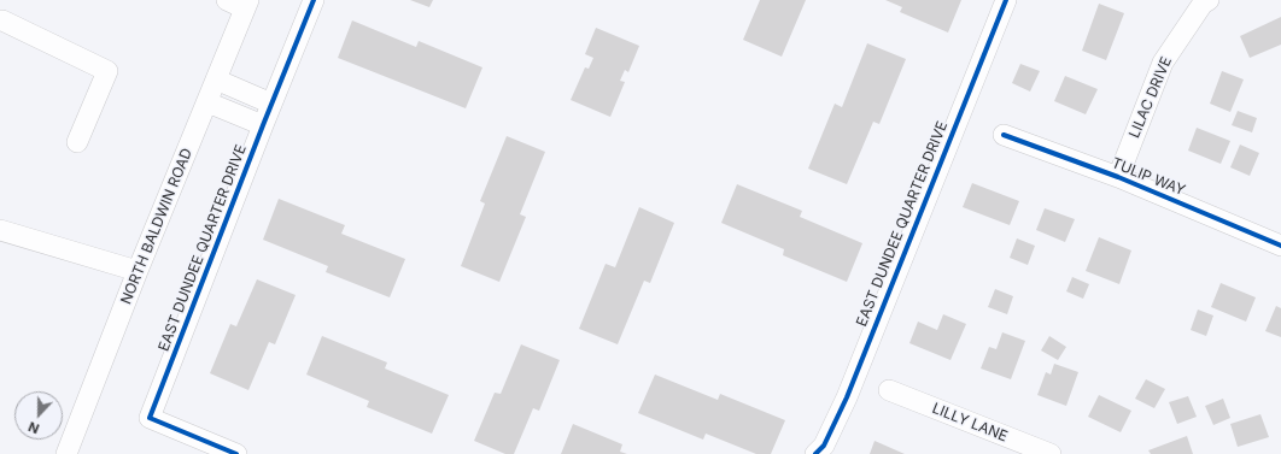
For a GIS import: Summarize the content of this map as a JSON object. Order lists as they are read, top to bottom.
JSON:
{
  "streets": {
    "street": [
      "LILAC DRIVE",
      "TULIP WAY",
      "EAST DUNDEE QUARTER DRIVE",
      "NORTH BALDWIN ROAD",
      "LILLY LANE"
    ]
  },
  "crossings": [
    ["LILAC DRIVE", "TULIP WAY"]
  ],
  "north": "bottom"
}
